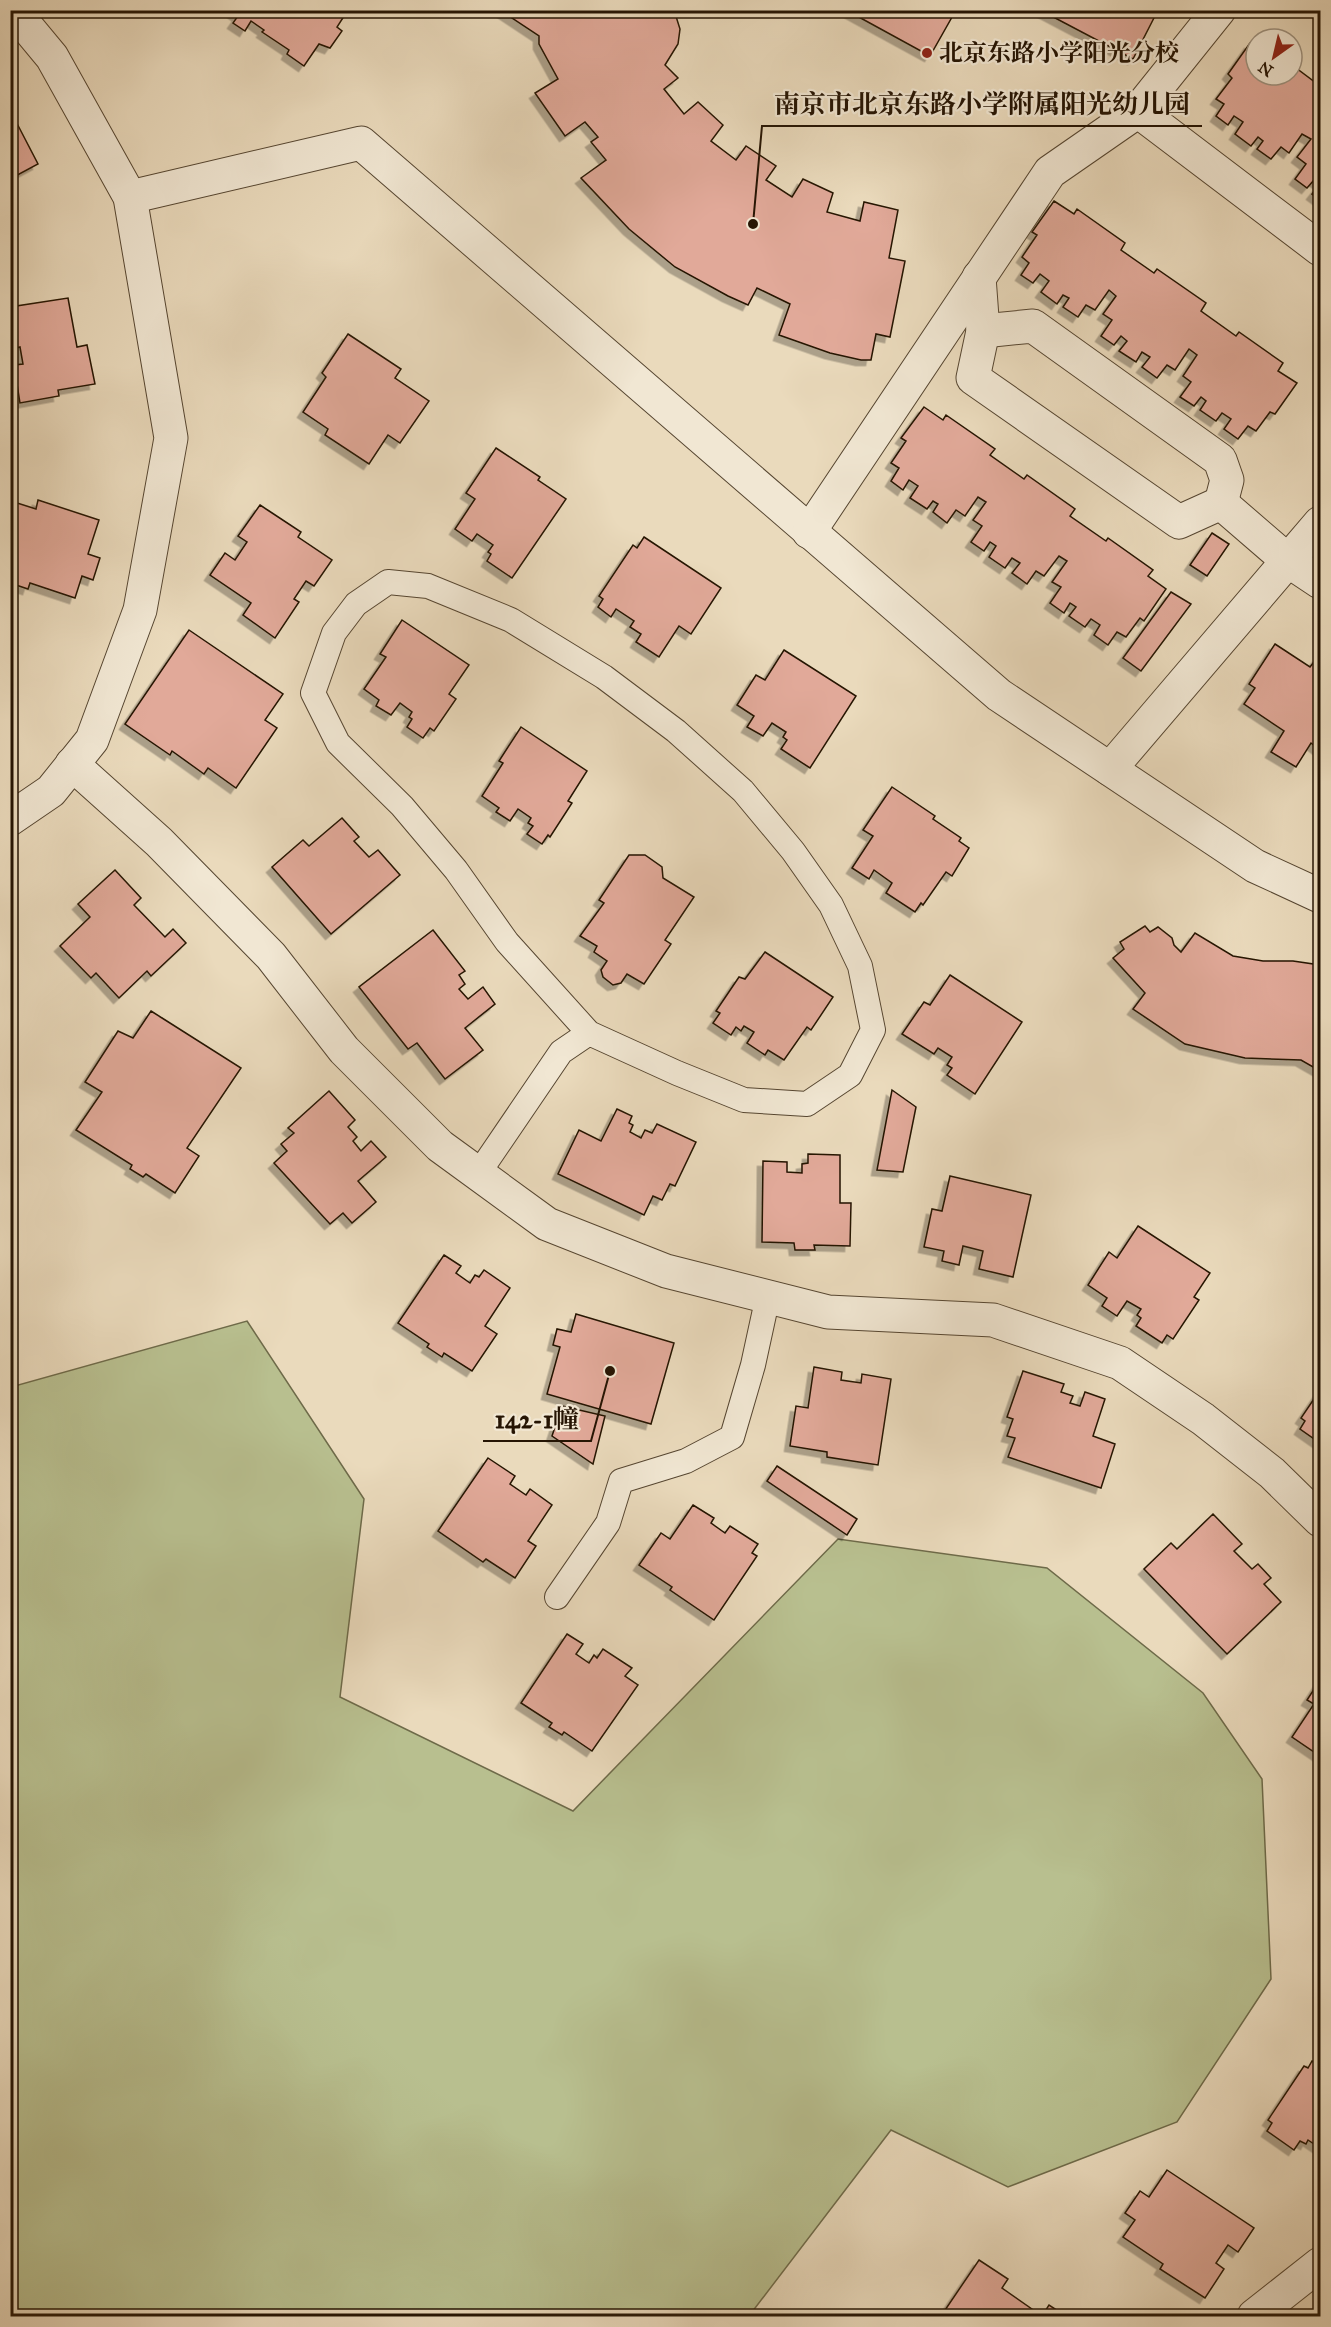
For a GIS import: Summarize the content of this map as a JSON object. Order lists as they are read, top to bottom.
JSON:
{
  "places": ["北京东路小学阳光分校", "南京市北京东路小学附属阳光幼儿园", "142-1幢"],
  "north": "bottom left"
}
